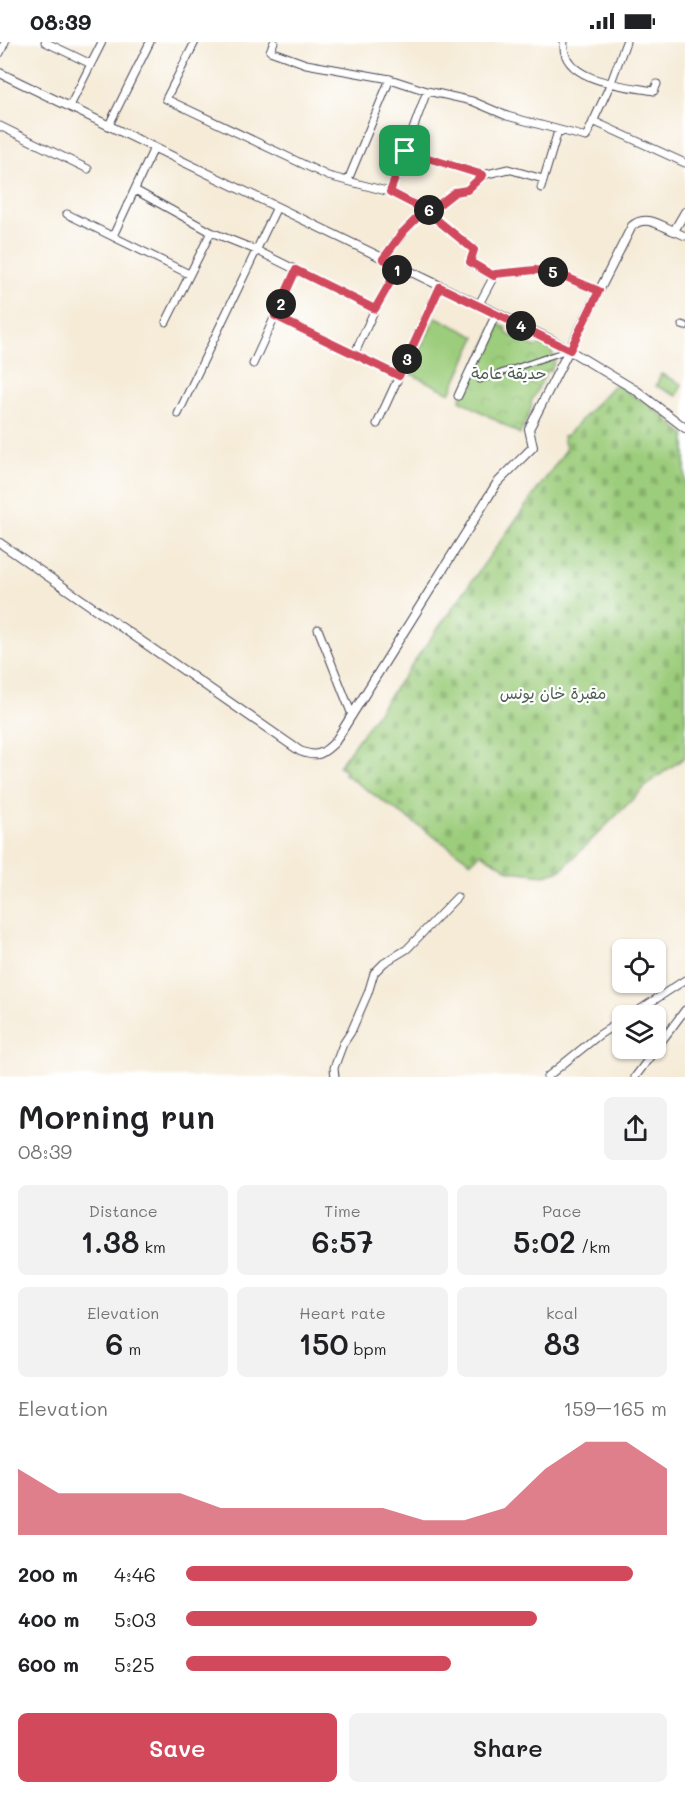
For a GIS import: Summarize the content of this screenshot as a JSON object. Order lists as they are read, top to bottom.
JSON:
{
  "parks": ["حديقة عامة", "مقبرة خان يونس"],
  "page": {
    "status": "08:39",
    "pins": [
      "6",
      "1",
      "5",
      "2",
      "4",
      "3"
    ],
    "heading": ["Morning run", "08:39"],
    "stats": [
      ["Distance", "1.38 km"],
      ["Time", "6:57"],
      ["Pace", "5:02 /km"],
      ["Elevation", "6 m"],
      ["Heart rate", "150 bpm"],
      ["kcal", "83"]
    ],
    "chart": ["Elevation", "159–165 m"],
    "list": [
      {
        "name": "200 m",
        "note": "4:46"
      },
      {
        "name": "400 m",
        "note": "5:03"
      },
      {
        "name": "600 m",
        "note": "5:25"
      }
    ],
    "buttons": ["Save", "Share"]
  }
}
